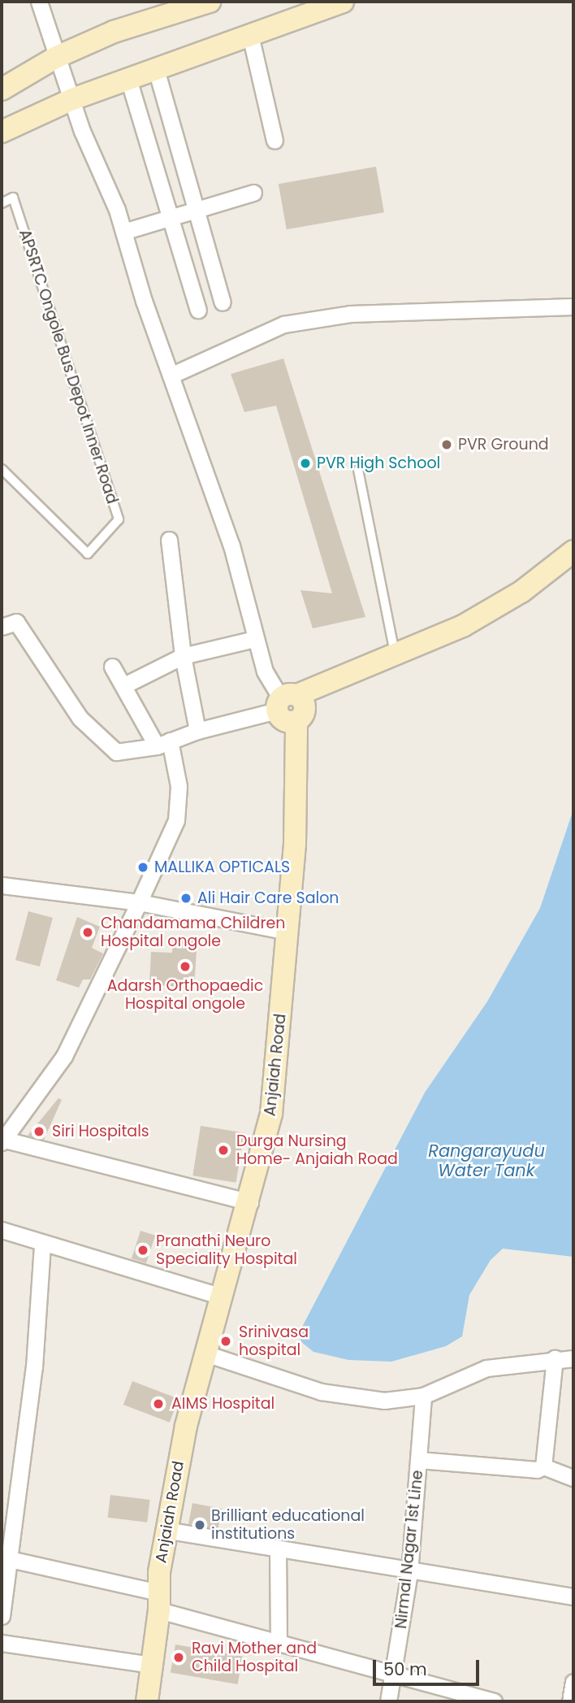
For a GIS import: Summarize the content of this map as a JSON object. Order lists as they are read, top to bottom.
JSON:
{
  "streets": {
    "street": ["Anjaiah Road", "Nirmal Nagar 1st Line"],
    "lane": ["APSRTC Ongole Bus Depot Inner Road"]
  },
  "water": ["Rangarayudu Water Tank"],
  "places": [
    "PVR Ground",
    "PVR High School",
    "MALLIKA OPTICALS",
    "Ali Hair Care Salon",
    "Chandamama Children Hospital ongole",
    "Adarsh Orthopaedic Hospital ongole",
    "Siri Hospitals",
    "Durga Nursing Home- Anjaiah Road",
    "Pranathi Neuro Speciality Hospital",
    "Srinivasa hospital",
    "AIMS Hospital",
    "Brilliant educational institutions",
    "Ravi Mother and Child Hospital"
  ],
  "scale_bar": "50 m"
}
